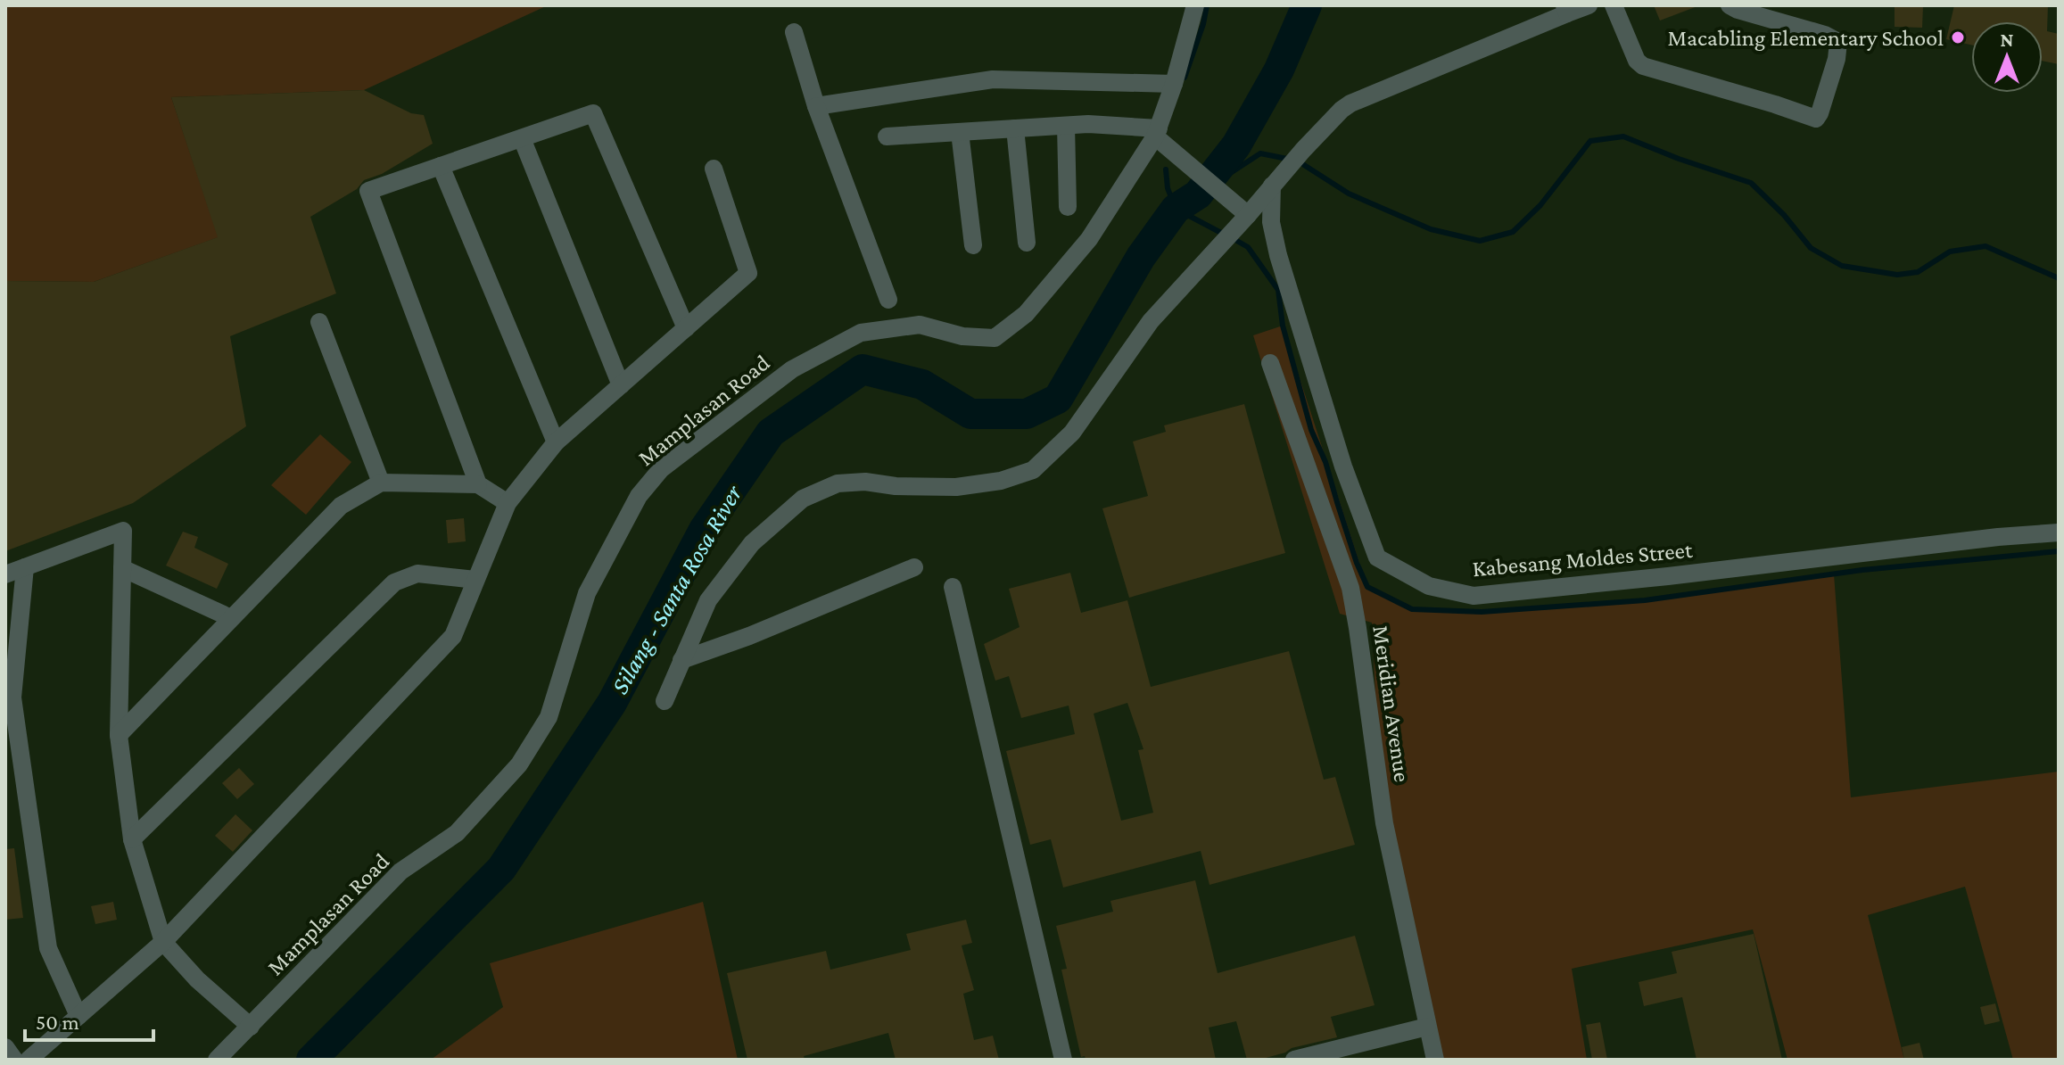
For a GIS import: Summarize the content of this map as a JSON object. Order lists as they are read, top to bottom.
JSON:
{
  "streets": {
    "street": ["Mamplasan Road", "Kabesang Moldes Street", "Meridian Avenue"]
  },
  "water": ["Silang - Santa Rosa River"],
  "places": ["Macabling Elementary School"],
  "scale_bar": "50 m",
  "north": "top"
}
